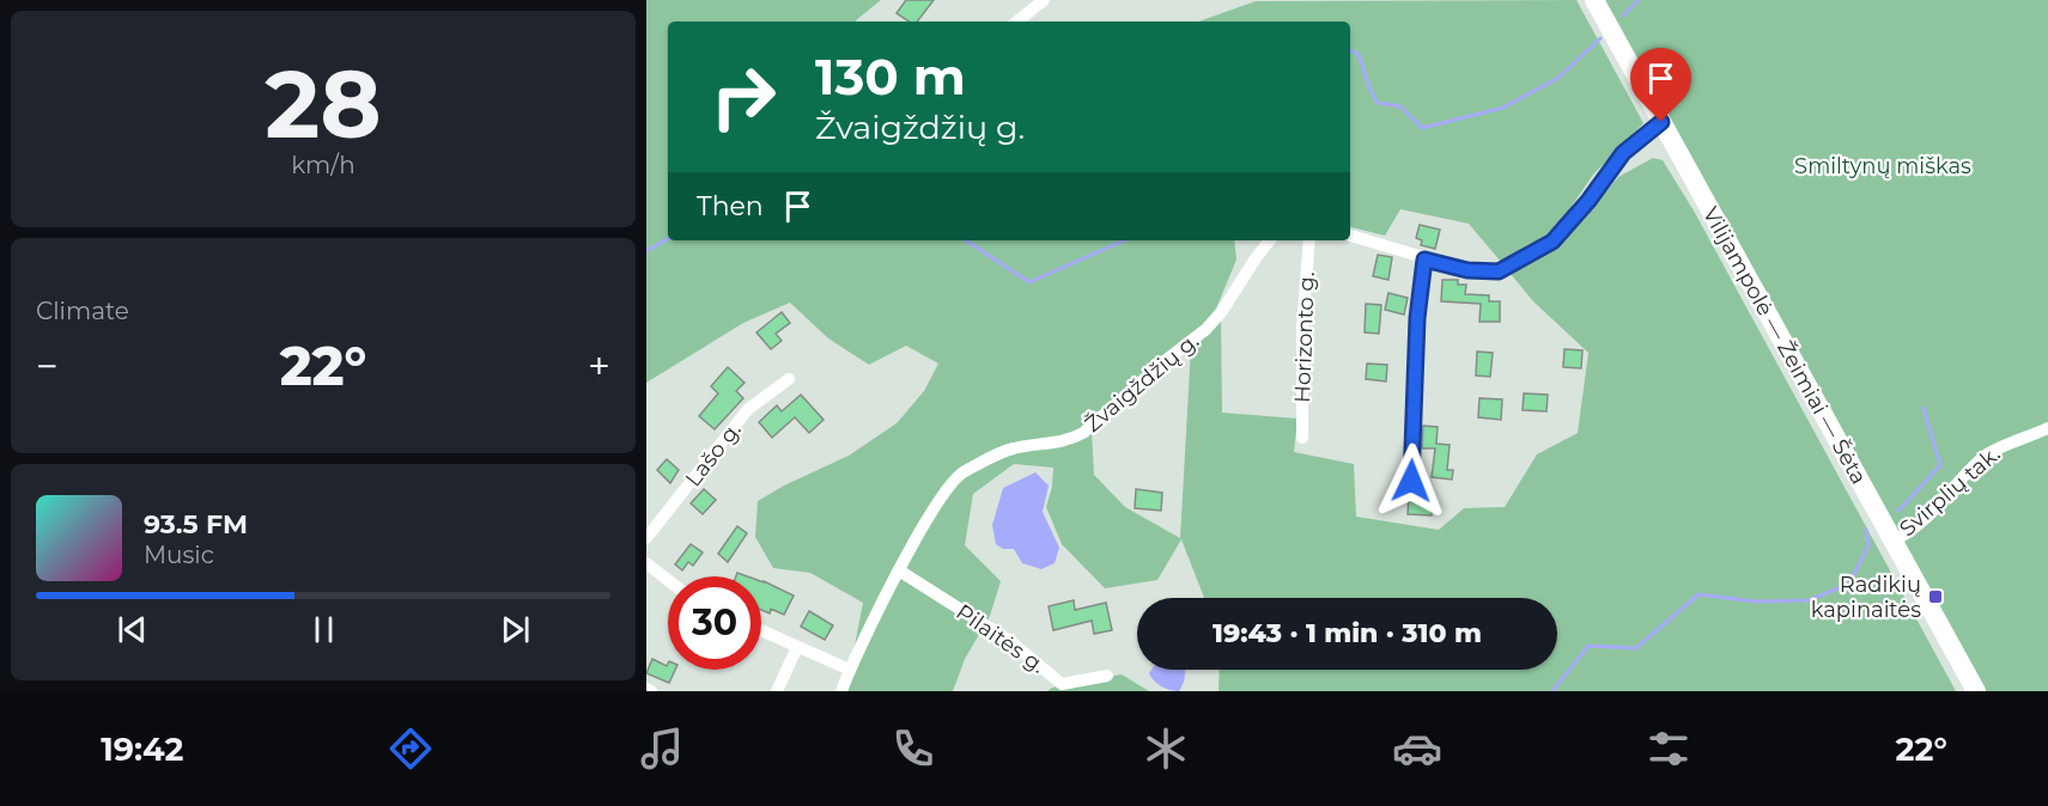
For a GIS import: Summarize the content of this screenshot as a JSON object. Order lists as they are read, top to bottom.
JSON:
{
  "streets": {
    "main road": ["Vilijampolė — Žeimiai — Šėta"],
    "street": [
      "Horizonto g.",
      "Žvaigždžių g.",
      "Lašo g.",
      "Svirplių tak.",
      "Pilaitės g."
    ]
  },
  "crossings": [
    ["Vilijampolė — Žeimiai — Šėta", "Svirplių tak."],
    ["Žvaigždžių g.", "Pilaitės g."]
  ],
  "parks": ["Smiltynų miškas"],
  "places": {
    "transit": ["Radikių kapinaitės"]
  },
  "page": {
    "tile": [
      ["28", "km/h"],
      "Climate"
    ],
    "turn": ["130 m", "Žvaigždžių g."],
    "then": "Then",
    "heat": ["−", "22°", "+"],
    "song": ["93.5 FM", "Music"],
    "limit": "30",
    "trip": "19:43 · 1 min · 310 m",
    "tabs": ["19:42", "22°"]
  }
}
